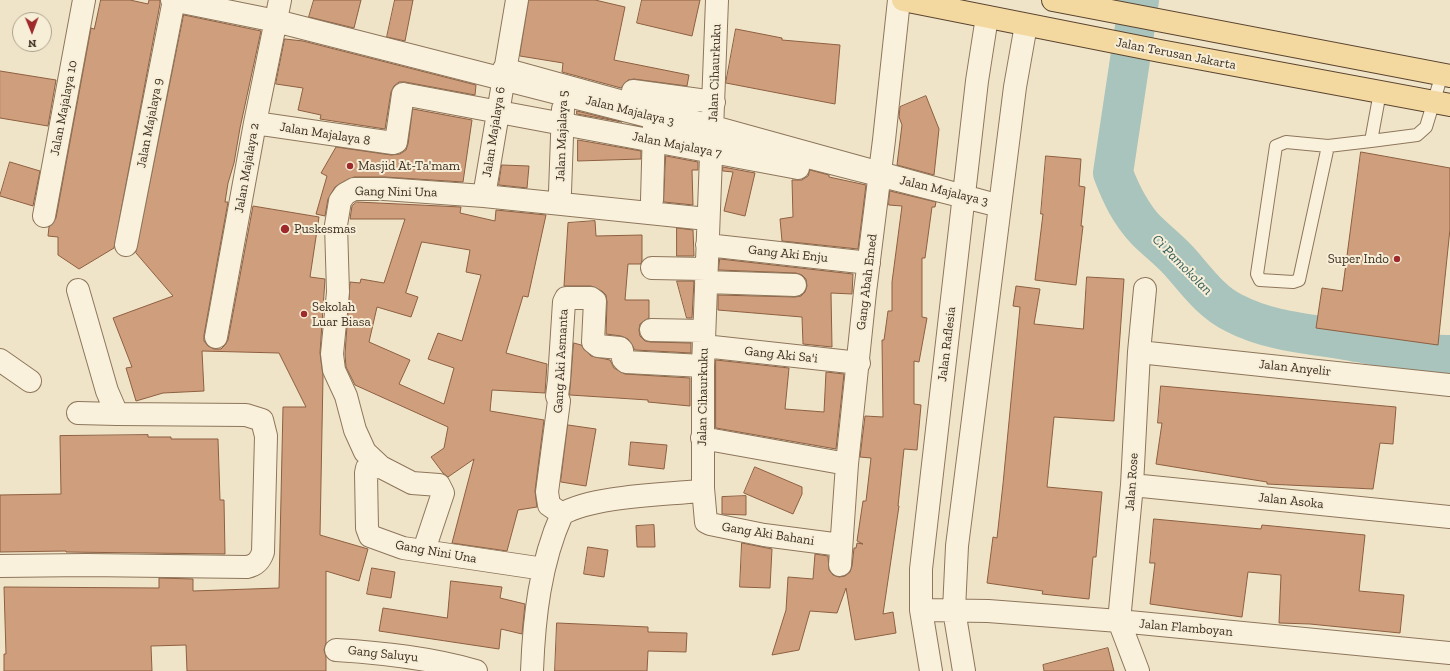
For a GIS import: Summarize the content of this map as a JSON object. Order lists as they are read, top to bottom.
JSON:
{
  "streets": {
    "main road": ["Jalan Terusan Jakarta"],
    "street": [
      "Jalan Cihaurkuku",
      "Jalan Majalaya 10",
      "Jalan Majalaya 3",
      "Jalan Majalaya 9",
      "Jalan Majalaya 6",
      "Jalan Majalaya 8",
      "Jalan Majalaya 5",
      "Jalan Majalaya 7",
      "Jalan Majalaya 2",
      "Gang Nini Una",
      "Gang Aki Enju",
      "Gang Abah Emed",
      "Jalan Raflesia",
      "Gang Aki Sa'i",
      "Gang Aki Asmanta",
      "Jalan Anyelir",
      "Jalan Rose",
      "Jalan Asoka",
      "Gang Aki Bahani",
      "Jalan Flamboyan",
      "Gang Saluyu"
    ]
  },
  "crossings": [
    ["Jalan Terusan Jakarta", "Jalan Raflesia"],
    ["Jalan Cihaurkuku", "Jalan Majalaya 3"],
    ["Jalan Cihaurkuku", "Gang Nini Una"],
    ["Jalan Cihaurkuku", "Gang Aki Enju"],
    ["Jalan Cihaurkuku", "Gang Aki Sa'i"],
    ["Jalan Cihaurkuku", "Gang Aki Asmanta"],
    ["Jalan Cihaurkuku", "Gang Aki Bahani"],
    ["Jalan Majalaya 3", "Jalan Majalaya 9"],
    ["Jalan Majalaya 3", "Jalan Majalaya 6"],
    ["Jalan Majalaya 3", "Jalan Majalaya 5"],
    ["Jalan Majalaya 3", "Jalan Majalaya 7"],
    ["Jalan Majalaya 3", "Jalan Majalaya 2"],
    ["Jalan Majalaya 6", "Gang Nini Una"],
    ["Jalan Majalaya 8", "Jalan Majalaya 7"],
    ["Jalan Majalaya 8", "Jalan Majalaya 2"],
    ["Gang Aki Enju", "Gang Abah Emed"],
    ["Gang Abah Emed", "Gang Aki Sa'i"],
    ["Gang Abah Emed", "Gang Aki Bahani"],
    ["Jalan Raflesia", "Jalan Flamboyan"],
    ["Gang Aki Sa'i", "Gang Aki Asmanta"],
    ["Jalan Anyelir", "Jalan Rose"],
    ["Jalan Rose", "Jalan Asoka"],
    ["Jalan Rose", "Jalan Flamboyan"]
  ],
  "water": ["Ci Pamokolan"],
  "places": [
    "Masjid At-Ta'mam",
    "Puskesmas",
    "Super Indo",
    "Sekolah Luar Biasa"
  ],
  "north": "bottom"
}
